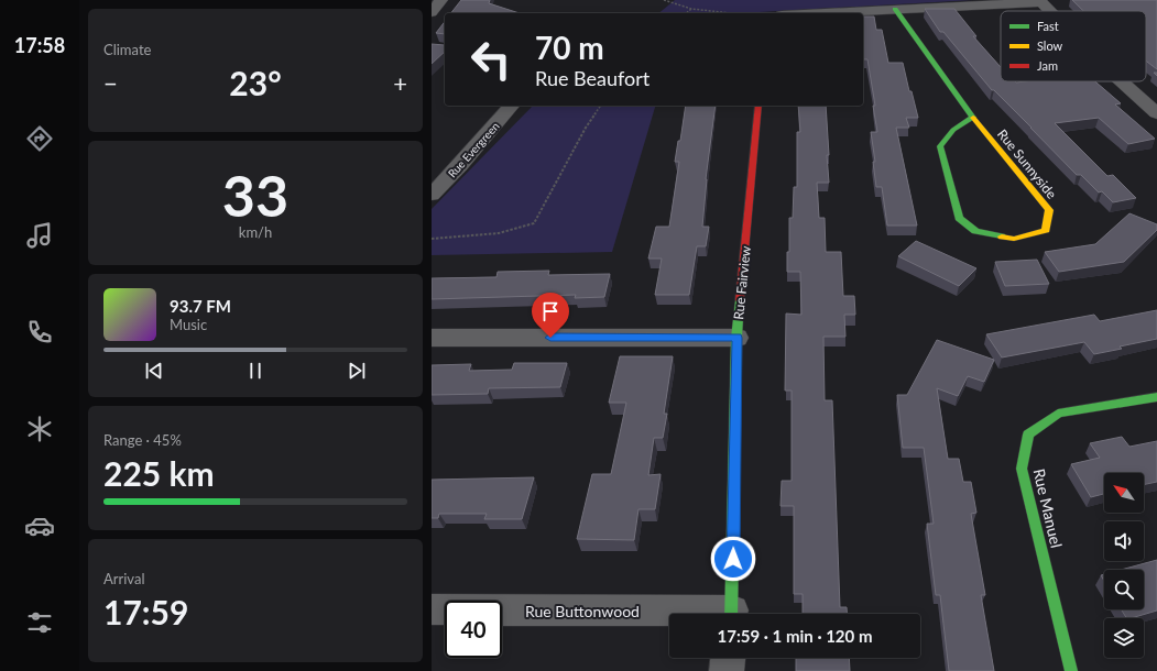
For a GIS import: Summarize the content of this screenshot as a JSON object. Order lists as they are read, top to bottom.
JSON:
{
  "streets": {
    "street": [
      "Rue Evergreen",
      "Rue Sunnyside",
      "Rue Fairview",
      "Rue Manuel",
      "Rue Buttonwood"
    ]
  },
  "legend": ["Fast", "Slow", "Jam"],
  "north": "top left",
  "page": {
    "tabs": "17:58",
    "tile": [
      "Climate",
      ["33", "km/h"],
      ["Range · 45%", "225 km"],
      ["Arrival", "17:59"]
    ],
    "turn": ["70 m", "Rue Beaufort"],
    "heat": ["−", "23°", "+"],
    "song": ["93.7 FM", "Music"],
    "limit": "40",
    "trip": "17:59 · 1 min · 120 m"
  }
}
